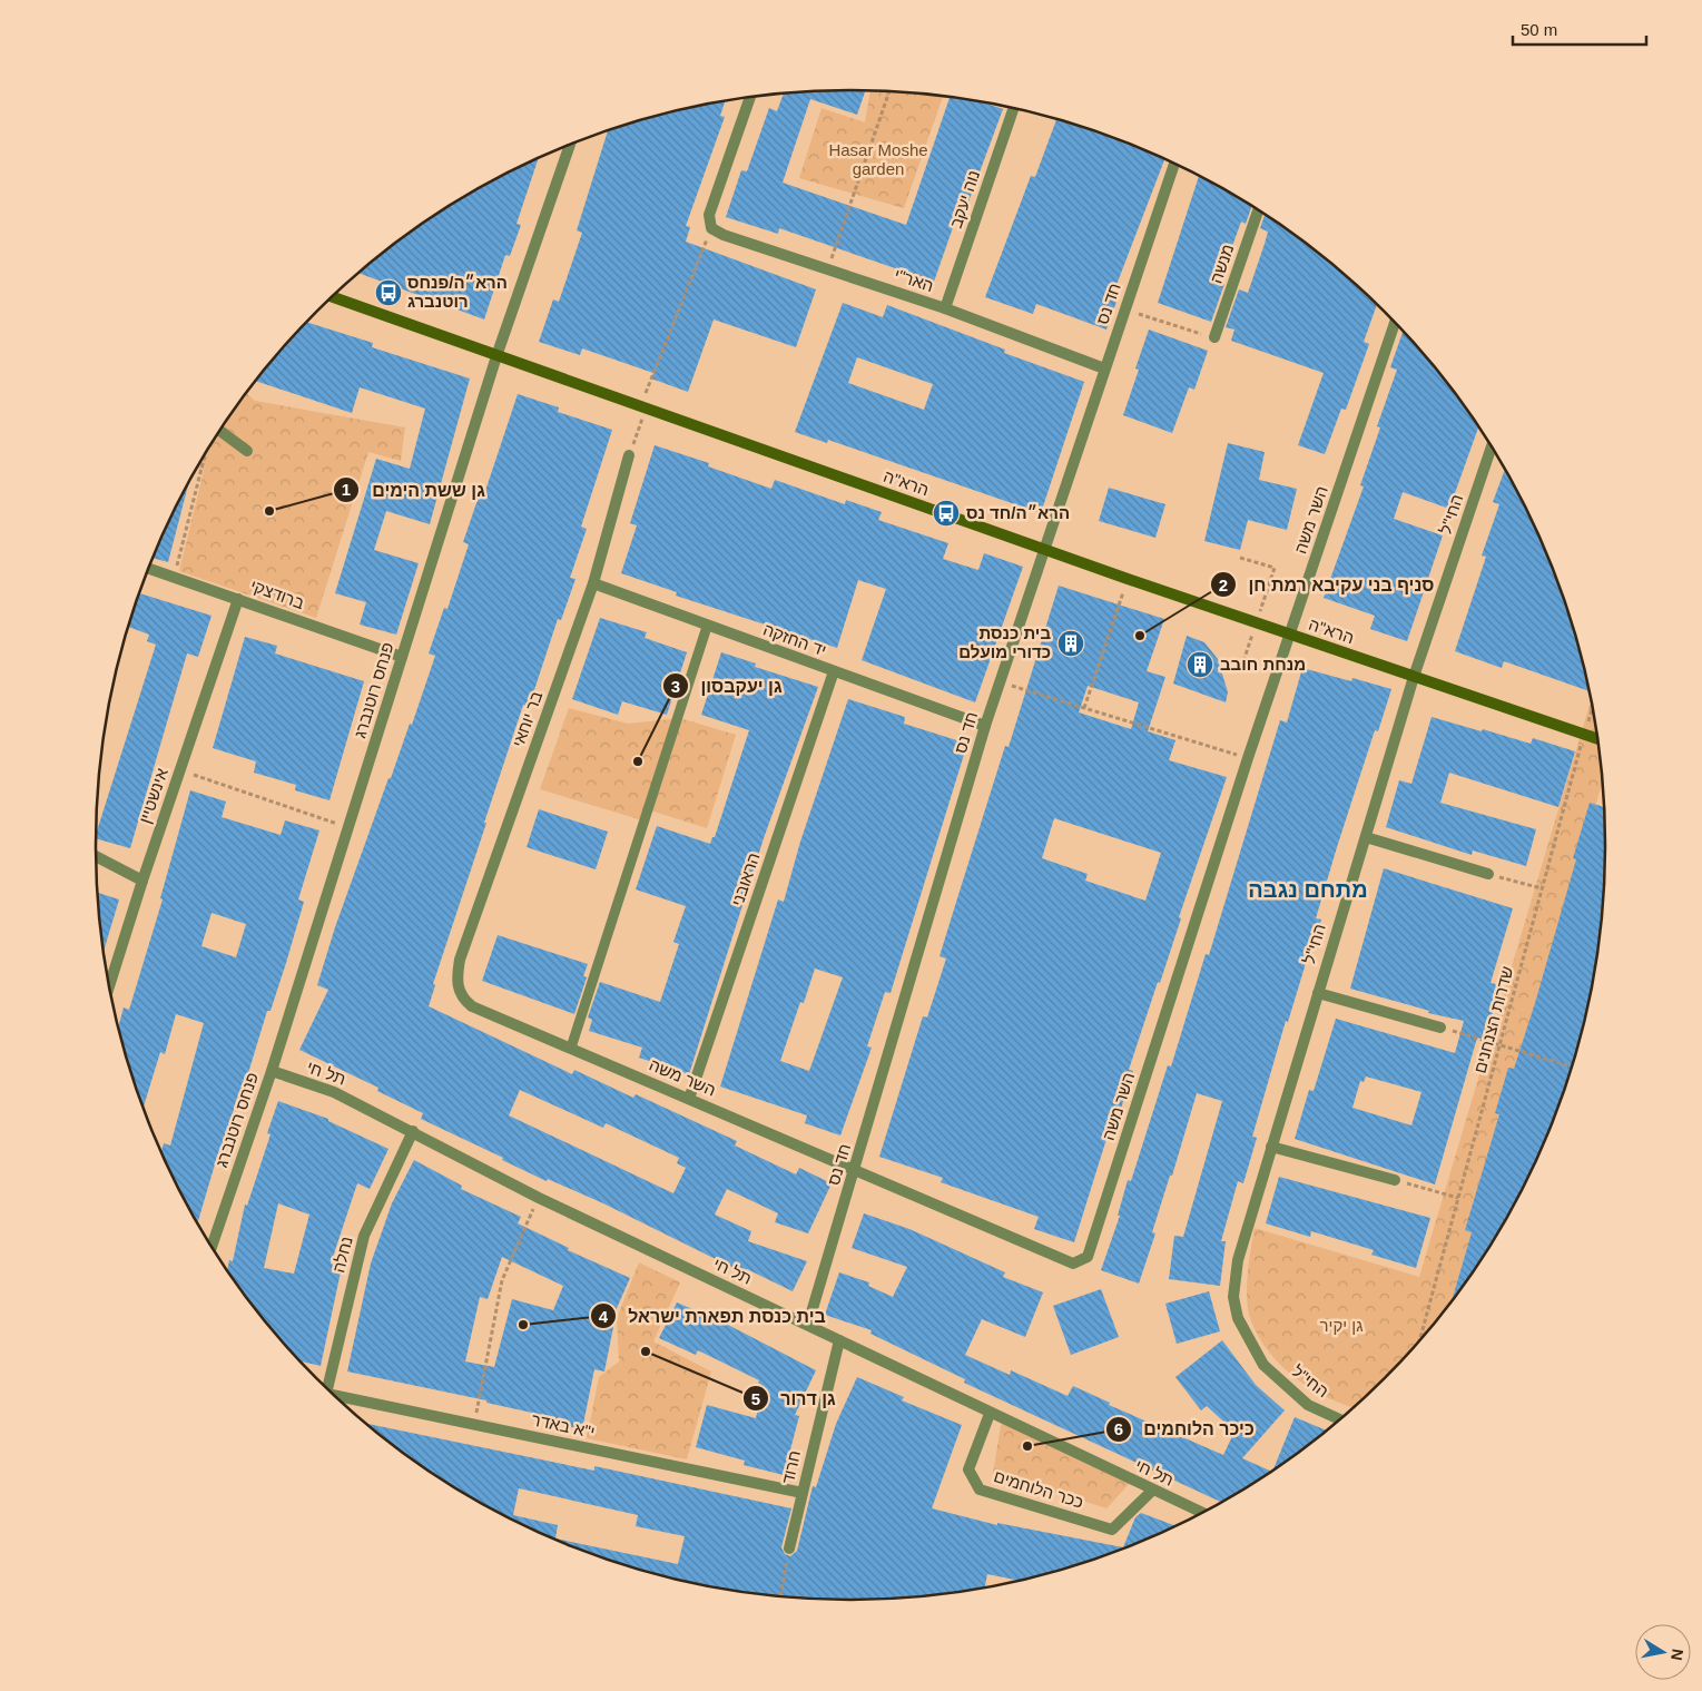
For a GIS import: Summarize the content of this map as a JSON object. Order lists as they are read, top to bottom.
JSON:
{
  "streets": {
    "street": [
      "נוה יעקב",
      "מנשה",
      "האר\"י",
      "חד נס",
      "הרא\"ה",
      "החי\"ל",
      "השר משה",
      "ברודצקי",
      "יד החזקה",
      "פנחס רוטנברג",
      "בר יוחאי",
      "אינשטיין",
      "הראובני",
      "תל חי",
      "נחלה",
      "י\"א באדר",
      "חרוד",
      "ככר הלוחמים"
    ],
    "path": ["שדרות הצנחנים"]
  },
  "crossings": [
    ["נוה יעקב", "האר\"י"],
    ["האר\"י", "חד נס"],
    ["חד נס", "הרא\"ה"],
    ["חד נס", "השר משה"],
    ["חד נס", "יד החזקה"],
    ["חד נס", "תל חי"],
    ["הרא\"ה", "החי\"ל"],
    ["הרא\"ה", "השר משה"],
    ["הרא\"ה", "פנחס רוטנברג"],
    ["הרא\"ה", "שדרות הצנחנים"],
    ["השר משה", "בר יוחאי"],
    ["השר משה", "הראובני"],
    ["ברודצקי", "פנחס רוטנברג"],
    ["ברודצקי", "אינשטיין"],
    ["יד החזקה", "בר יוחאי"],
    ["יד החזקה", "הראובני"],
    ["פנחס רוטנברג", "תל חי"],
    ["תל חי", "נחלה"],
    ["תל חי", "חרוד"],
    ["תל חי", "ככר הלוחמים"],
    ["י\"א באדר", "חרוד"]
  ],
  "districts": ["מתחם נגבה"],
  "parks": ["Hasar Moshe garden", "גן יקיר"],
  "places": {
    "bus stop": ["הרא״ה/פנחס רוטנברג", "הרא״ה/חד נס"],
    "other": [
      "גן ששת הימים",
      "סניף בני עקיבא רמת חן",
      "גן יעקבסון",
      "בית כנסת תפארת ישראל",
      "גן דרור",
      "כיכר הלוחמים"
    ],
    "building": ["בית כנסת כדורי מועלם", "מנחת חובב"]
  },
  "scale_bar": "50 m",
  "north": "right"
}
